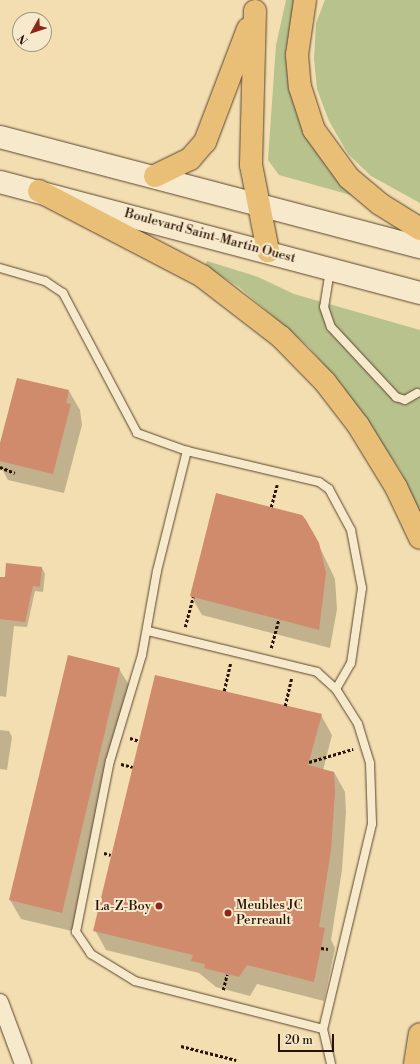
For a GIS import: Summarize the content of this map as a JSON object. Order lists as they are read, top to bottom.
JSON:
{
  "streets": {
    "main road": ["Boulevard Saint-Martin Ouest"]
  },
  "places": ["La-Z-Boy", "Meubles JC Perreault"],
  "scale_bar": "20 m",
  "north": "bottom left"
}
